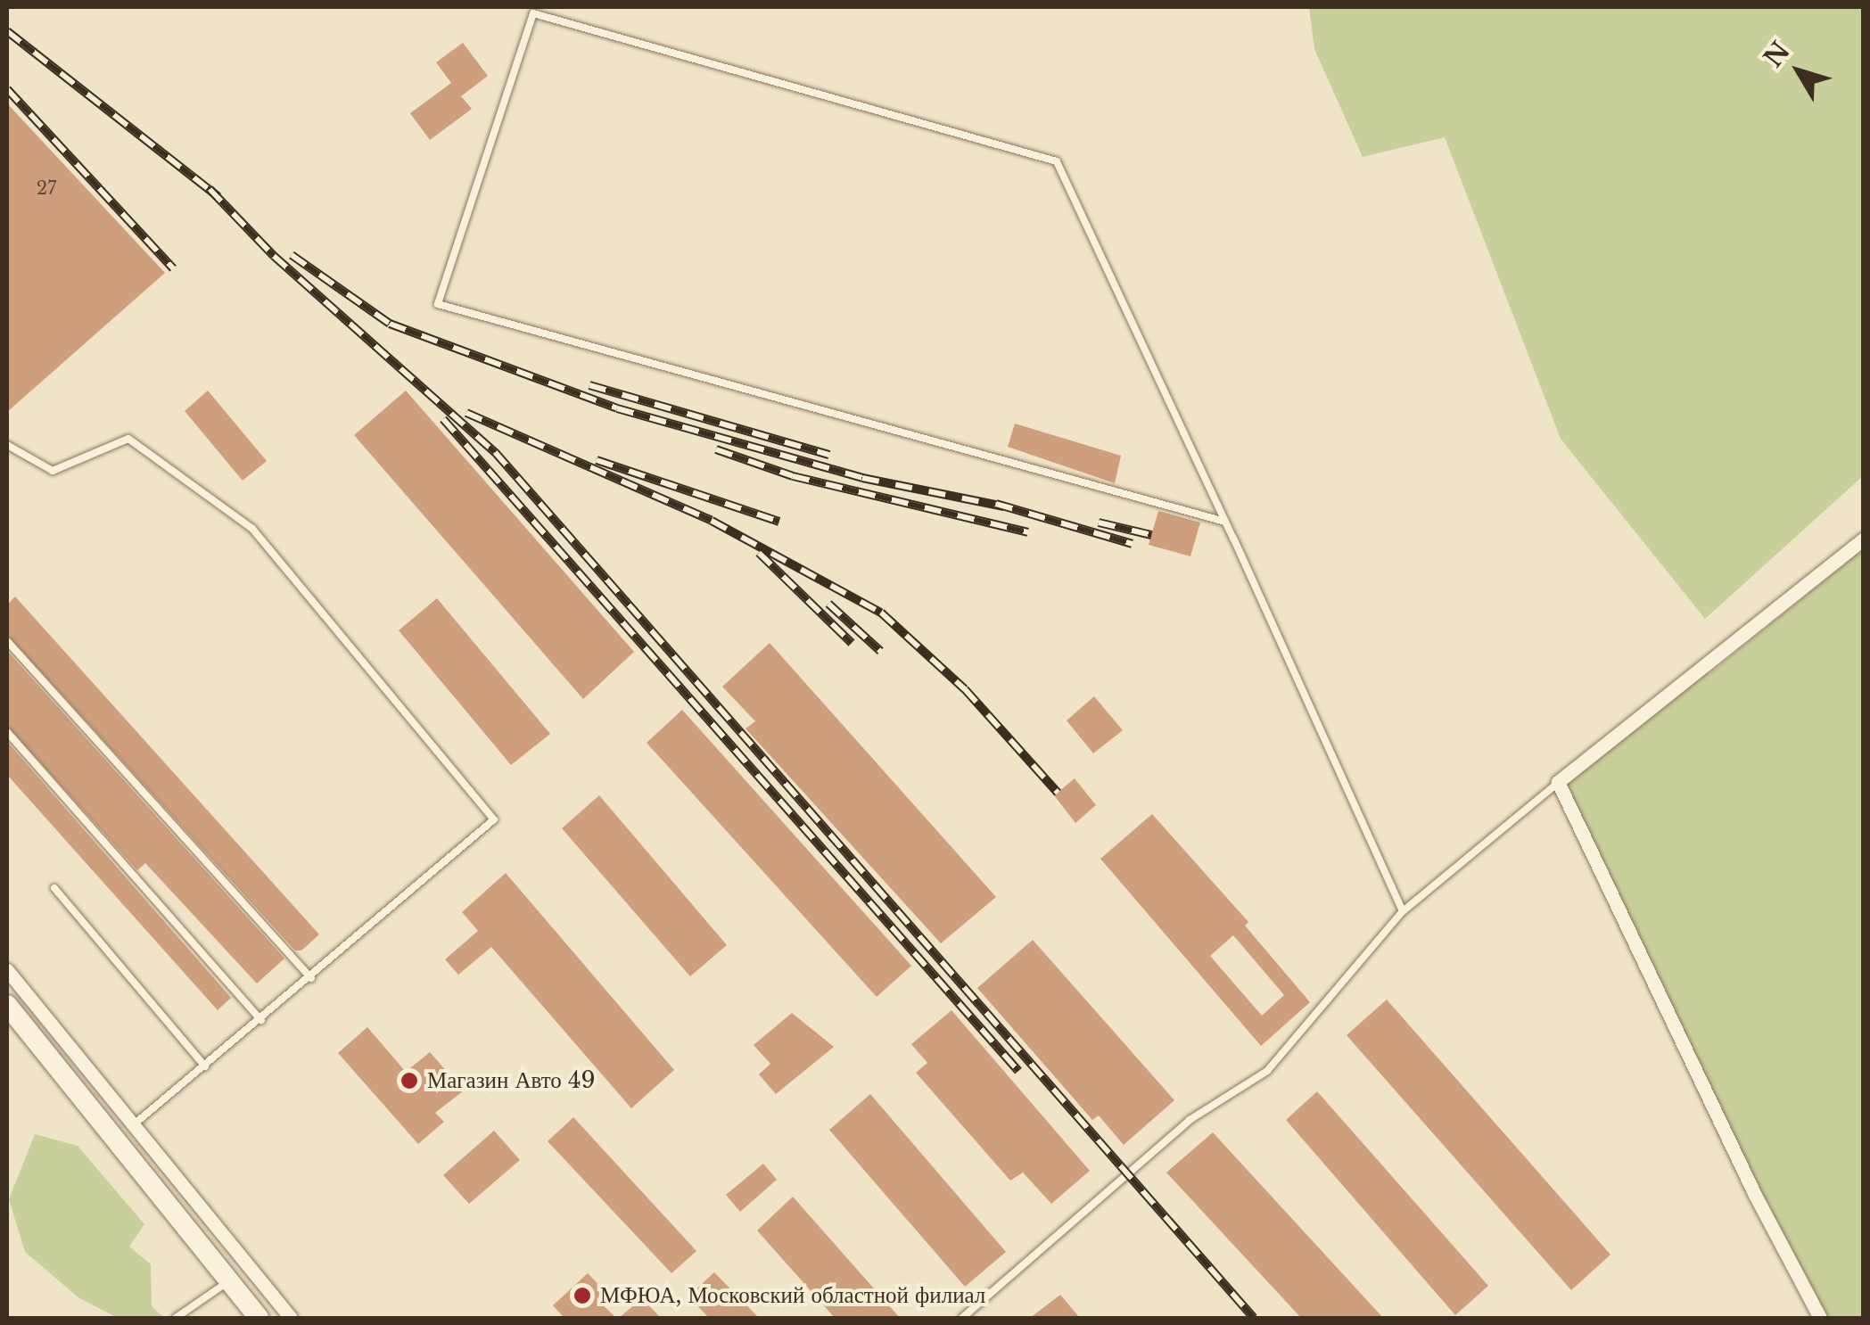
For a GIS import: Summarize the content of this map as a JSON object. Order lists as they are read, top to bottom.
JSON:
{
  "places": ["Магазин Авто 49", "МФЮА, Московский областной филиал"],
  "house_numbers": ["27"],
  "north": "top left"
}
